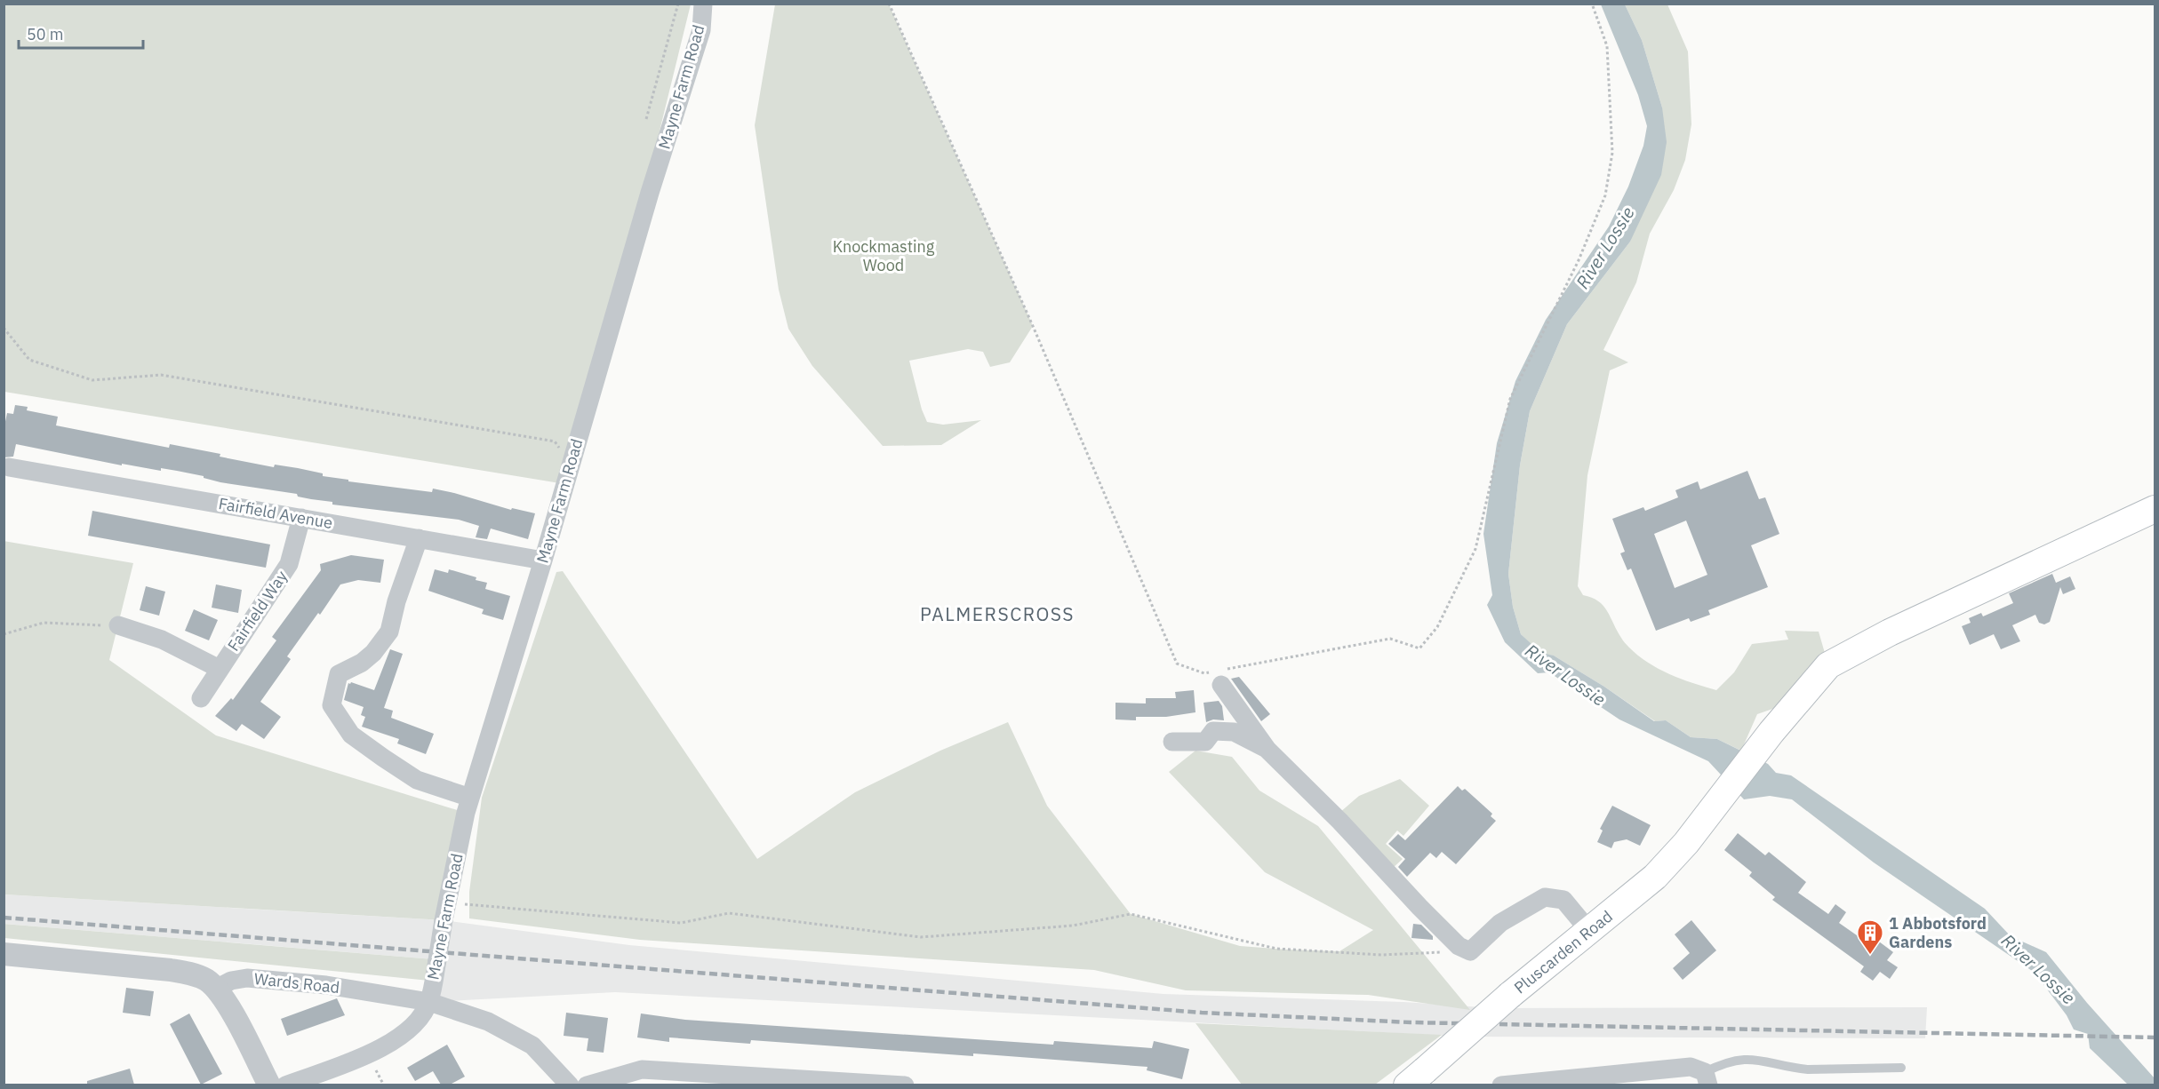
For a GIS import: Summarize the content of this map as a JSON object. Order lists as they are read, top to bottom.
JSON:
{
  "streets": {
    "main road": ["Pluscarden Road"],
    "street": [
      "Mayne Farm Road",
      "Fairfield Avenue",
      "Fairfield Way",
      "Wards Road"
    ]
  },
  "crossings": [
    ["Mayne Farm Road", "Fairfield Avenue"],
    ["Mayne Farm Road", "Wards Road"],
    ["Fairfield Avenue", "Fairfield Way"]
  ],
  "districts": ["PALMERSCROSS"],
  "water": ["River Lossie"],
  "parks": ["Knockmasting Wood"],
  "places": {
    "building": ["1 Abbotsford Gardens"]
  },
  "scale_bar": "50 m"
}
